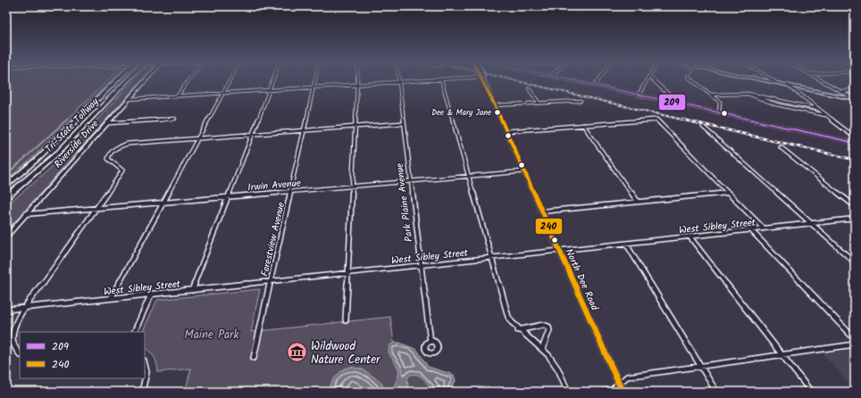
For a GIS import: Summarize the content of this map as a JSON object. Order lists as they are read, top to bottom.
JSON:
{
  "streets": {
    "highway": ["Tri-State Tollway"],
    "main road": ["Riverside Drive", "North Dee Road"],
    "street": [
      "Irwin Avenue",
      "Park Plaine Avenue",
      "West Sibley Street",
      "Forestview Avenue"
    ]
  },
  "crossings": [
    ["Riverside Drive", "Irwin Avenue"],
    ["Irwin Avenue", "Park Plaine Avenue"],
    ["Irwin Avenue", "Forestview Avenue"],
    ["Irwin Avenue", "North Dee Road"],
    ["Park Plaine Avenue", "West Sibley Street"],
    ["West Sibley Street", "Forestview Avenue"],
    ["West Sibley Street", "North Dee Road"]
  ],
  "parks": ["Maine Park"],
  "places": {
    "other": ["Dee & Mary Jane"],
    "museum": ["Wildwood Nature Center"]
  },
  "lines": ["transit line 209", "transit line 240"],
  "legend": ["209", "240"]
}
